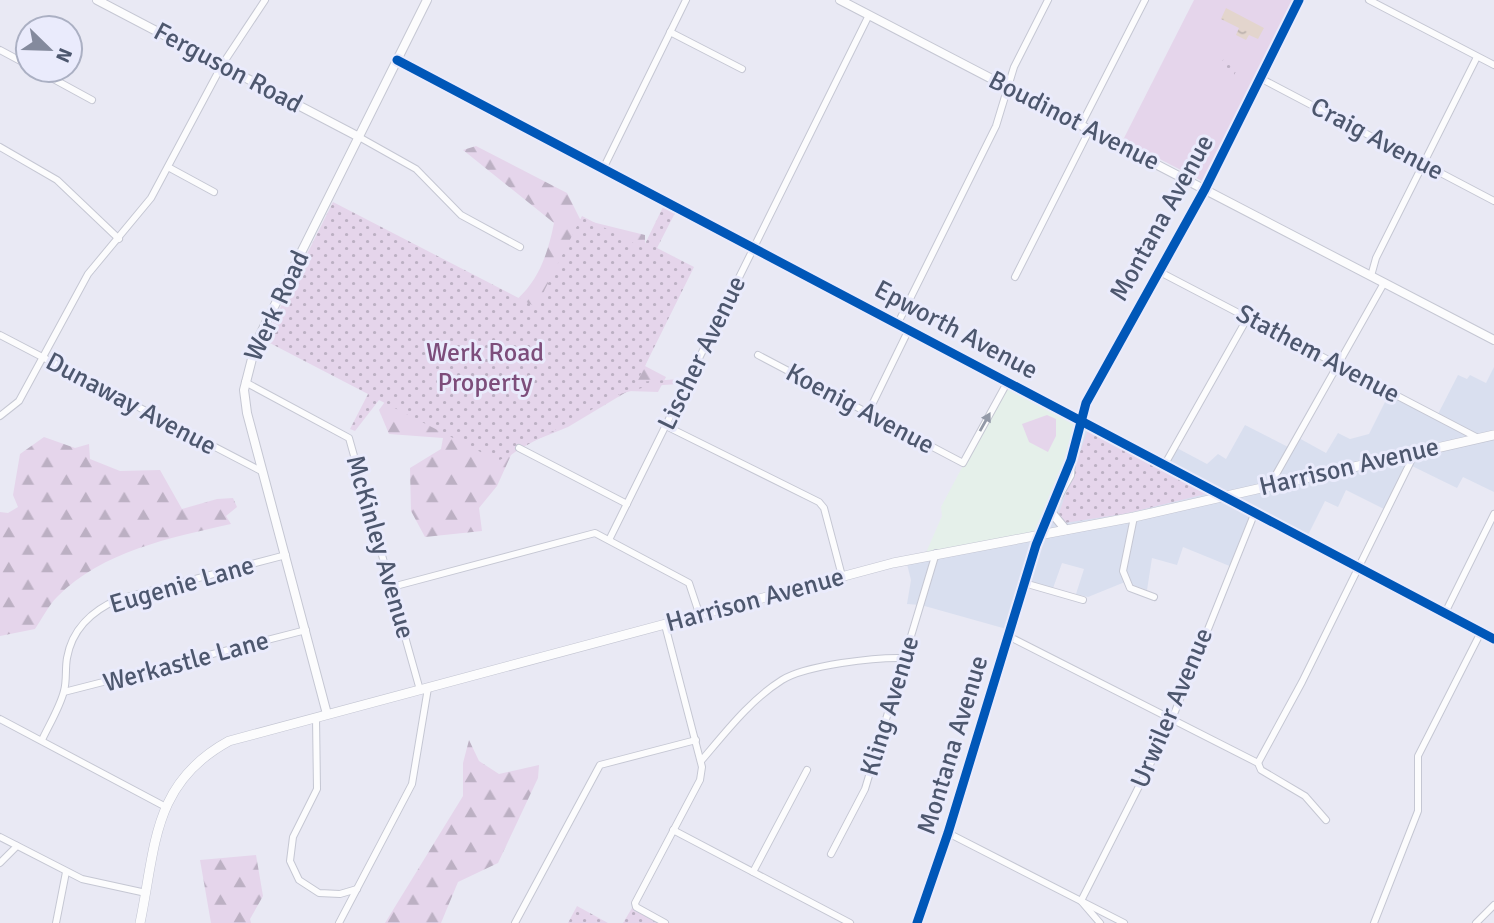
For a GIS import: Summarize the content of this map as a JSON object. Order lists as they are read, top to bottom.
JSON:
{
  "streets": {
    "main road": ["Harrison Avenue"],
    "street": [
      "Ferguson Road",
      "Boudinot Avenue",
      "Craig Avenue",
      "Montana Avenue",
      "Werk Road",
      "Epworth Avenue",
      "Lischer Avenue",
      "Stathem Avenue",
      "Dunaway Avenue",
      "Koenig Avenue",
      "McKinley Avenue",
      "Eugenie Lane",
      "Werkastle Lane",
      "Kling Avenue",
      "Urwiler Avenue"
    ]
  },
  "crossings": [
    ["Ferguson Road", "Werk Road"],
    ["Boudinot Avenue", "Montana Avenue"],
    ["Boudinot Avenue", "Lischer Avenue"],
    ["Craig Avenue", "Montana Avenue"],
    ["Montana Avenue", "Epworth Avenue"],
    ["Montana Avenue", "Stathem Avenue"],
    ["Montana Avenue", "Harrison Avenue"],
    ["Werk Road", "Epworth Avenue"],
    ["Werk Road", "Dunaway Avenue"],
    ["Werk Road", "Harrison Avenue"],
    ["Werk Road", "McKinley Avenue"],
    ["Werk Road", "Eugenie Lane"],
    ["Werk Road", "Werkastle Lane"],
    ["Epworth Avenue", "Lischer Avenue"],
    ["Epworth Avenue", "Koenig Avenue"],
    ["Epworth Avenue", "Harrison Avenue"],
    ["Epworth Avenue", "Urwiler Avenue"],
    ["Stathem Avenue", "Harrison Avenue"],
    ["Harrison Avenue", "McKinley Avenue"],
    ["Harrison Avenue", "Kling Avenue"],
    ["Eugenie Lane", "Werkastle Lane"]
  ],
  "parks": ["Werk Road Property"],
  "north": "bottom right"
}
